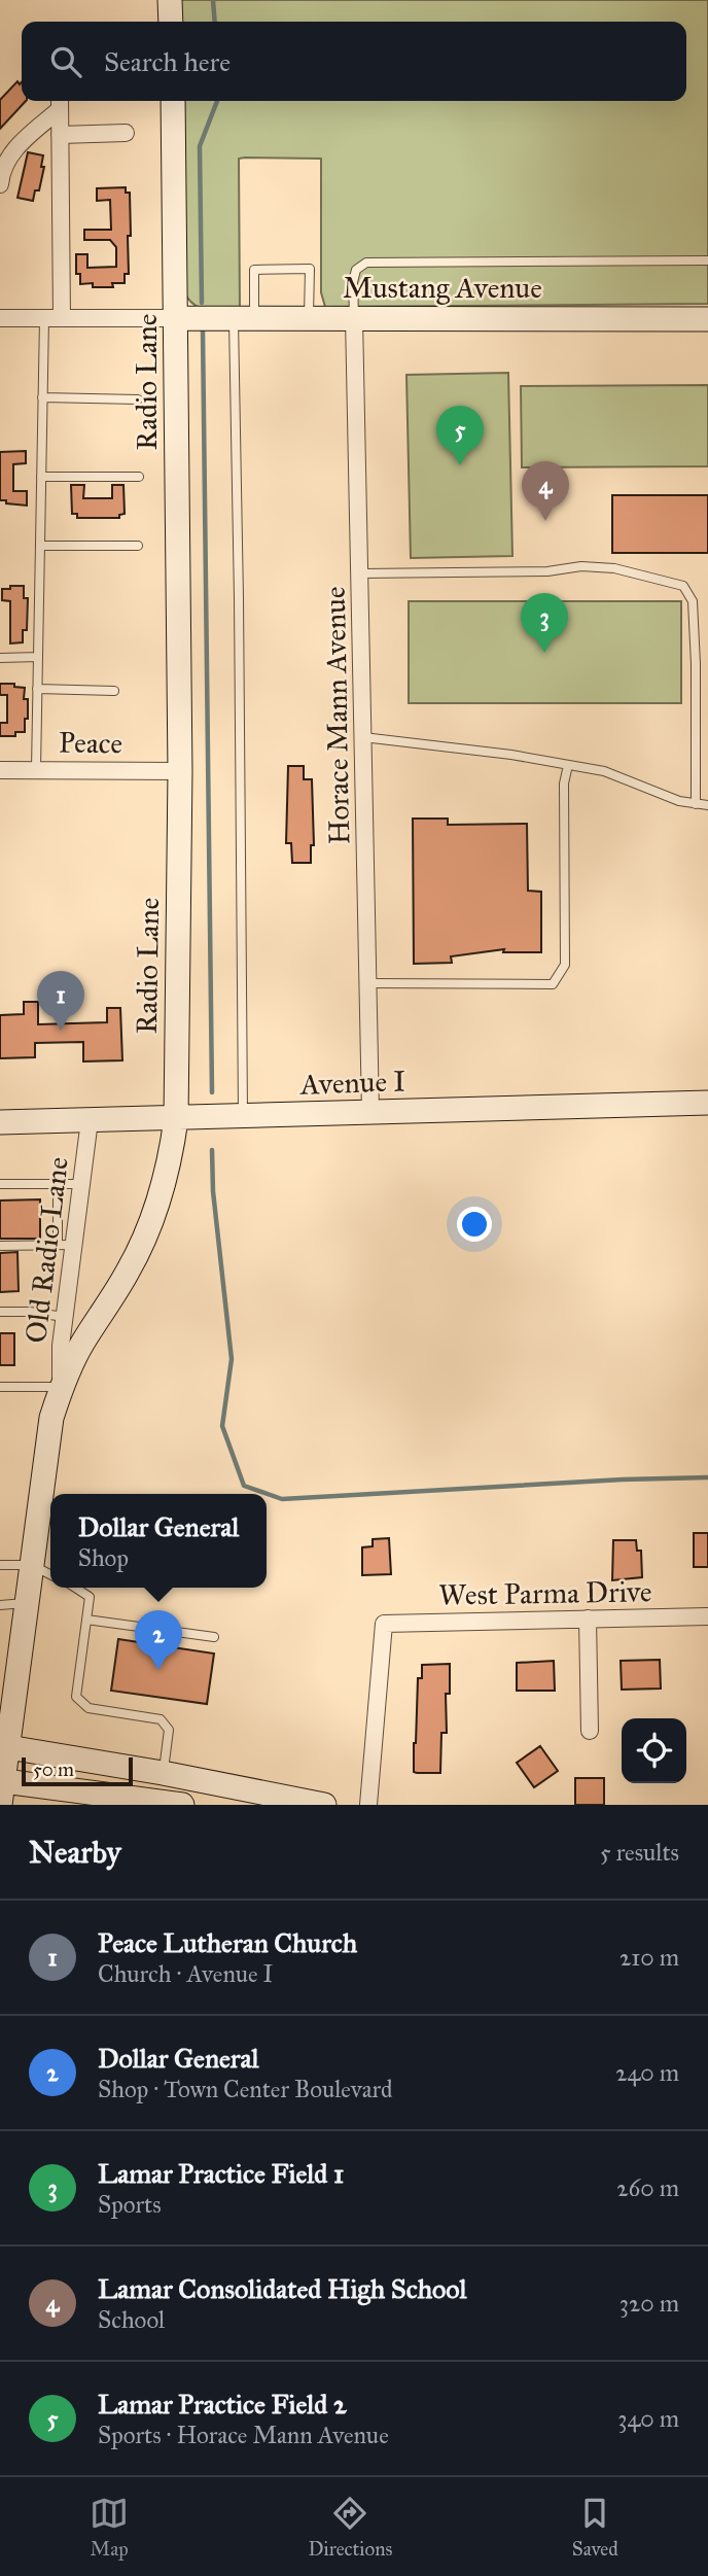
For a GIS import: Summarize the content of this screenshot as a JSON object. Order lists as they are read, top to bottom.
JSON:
{
  "streets": {
    "street": [
      "Mustang Avenue",
      "Radio Lane",
      "Horace Mann Avenue",
      "Peace",
      "Avenue I",
      "Old Radio Lane",
      "West Parma Drive"
    ]
  },
  "crossings": [
    ["Mustang Avenue", "Radio Lane"],
    ["Mustang Avenue", "Horace Mann Avenue"],
    ["Radio Lane", "Peace"],
    ["Radio Lane", "Avenue I"],
    ["Radio Lane", "Old Radio Lane"],
    ["Horace Mann Avenue", "Avenue I"],
    ["Avenue I", "Old Radio Lane"]
  ],
  "scale_bar": "50 m",
  "page": {
    "search": "Search here",
    "pins": [
      "5",
      "4",
      "3",
      "1",
      "2"
    ],
    "popup": ["Dollar General", "Shop"],
    "scale": "50 m",
    "heading": ["Nearby", "5 results"],
    "list": [
      {
        "mark": "1",
        "name": "Peace Lutheran Church",
        "note": "Church · Avenue I",
        "value": "210 m"
      },
      {
        "mark": "2",
        "name": "Dollar General",
        "note": "Shop · Town Center Boulevard",
        "value": "240 m"
      },
      {
        "mark": "3",
        "name": "Lamar Practice Field 1",
        "note": "Sports",
        "value": "260 m"
      },
      {
        "mark": "4",
        "name": "Lamar Consolidated High School",
        "note": "School",
        "value": "320 m"
      },
      {
        "mark": "5",
        "name": "Lamar Practice Field 2",
        "note": "Sports · Horace Mann Avenue",
        "value": "340 m"
      }
    ],
    "nav": ["Map", "Directions", "Saved"]
  }
}
